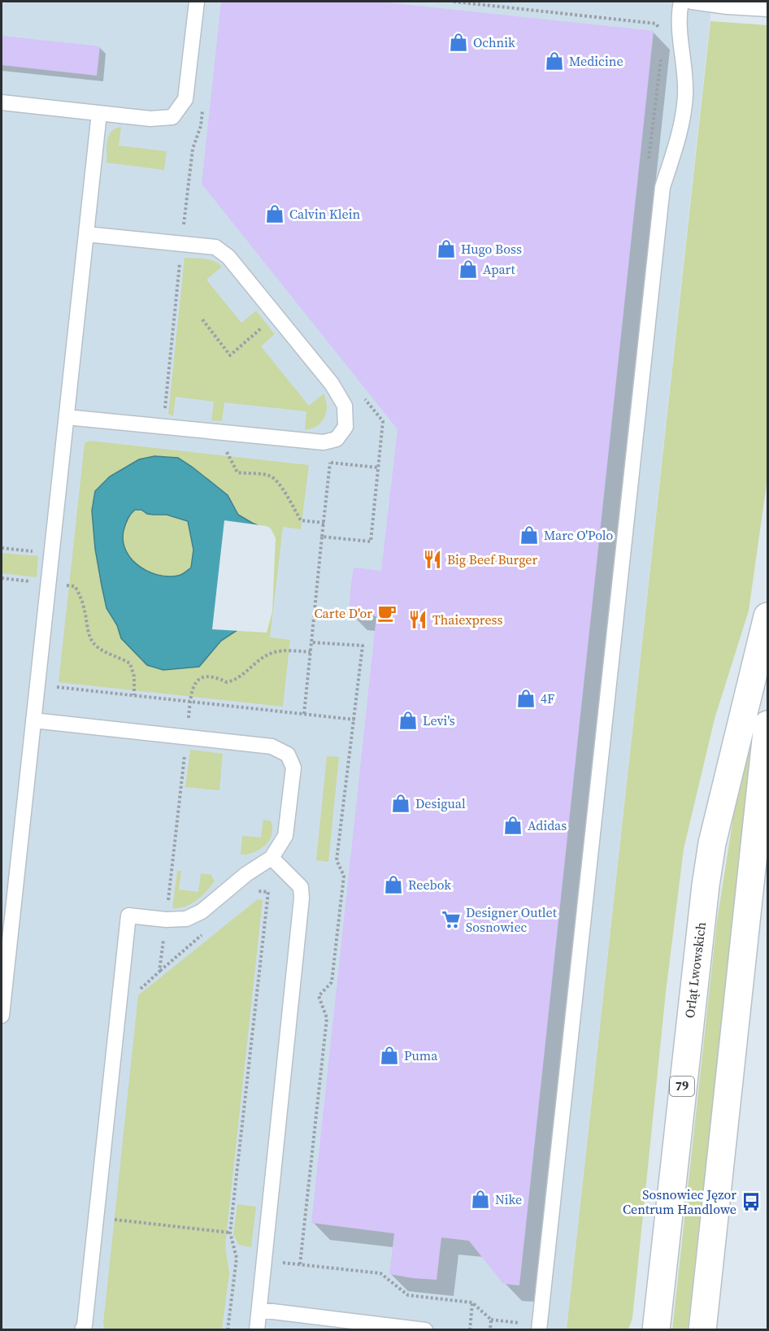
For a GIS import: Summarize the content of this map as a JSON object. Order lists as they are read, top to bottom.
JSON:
{
  "streets": {
    "main road": ["Orląt Lwowskich", "79"]
  },
  "places": {
    "shop": [
      "Ochnik",
      "Medicine",
      "Calvin Klein",
      "Hugo Boss",
      "Apart",
      "Marc O'Polo",
      "4F",
      "Levi's",
      "Desigual",
      "Adidas",
      "Reebok",
      "Puma",
      "Nike"
    ],
    "restaurant": ["Big Beef Burger", "Thaiexpress"],
    "cafe": ["Carte D'or"],
    "supermarket": ["Designer Outlet Sosnowiec"],
    "bus stop": ["Sosnowiec Jęzor Centrum Handlowe"]
  }
}
